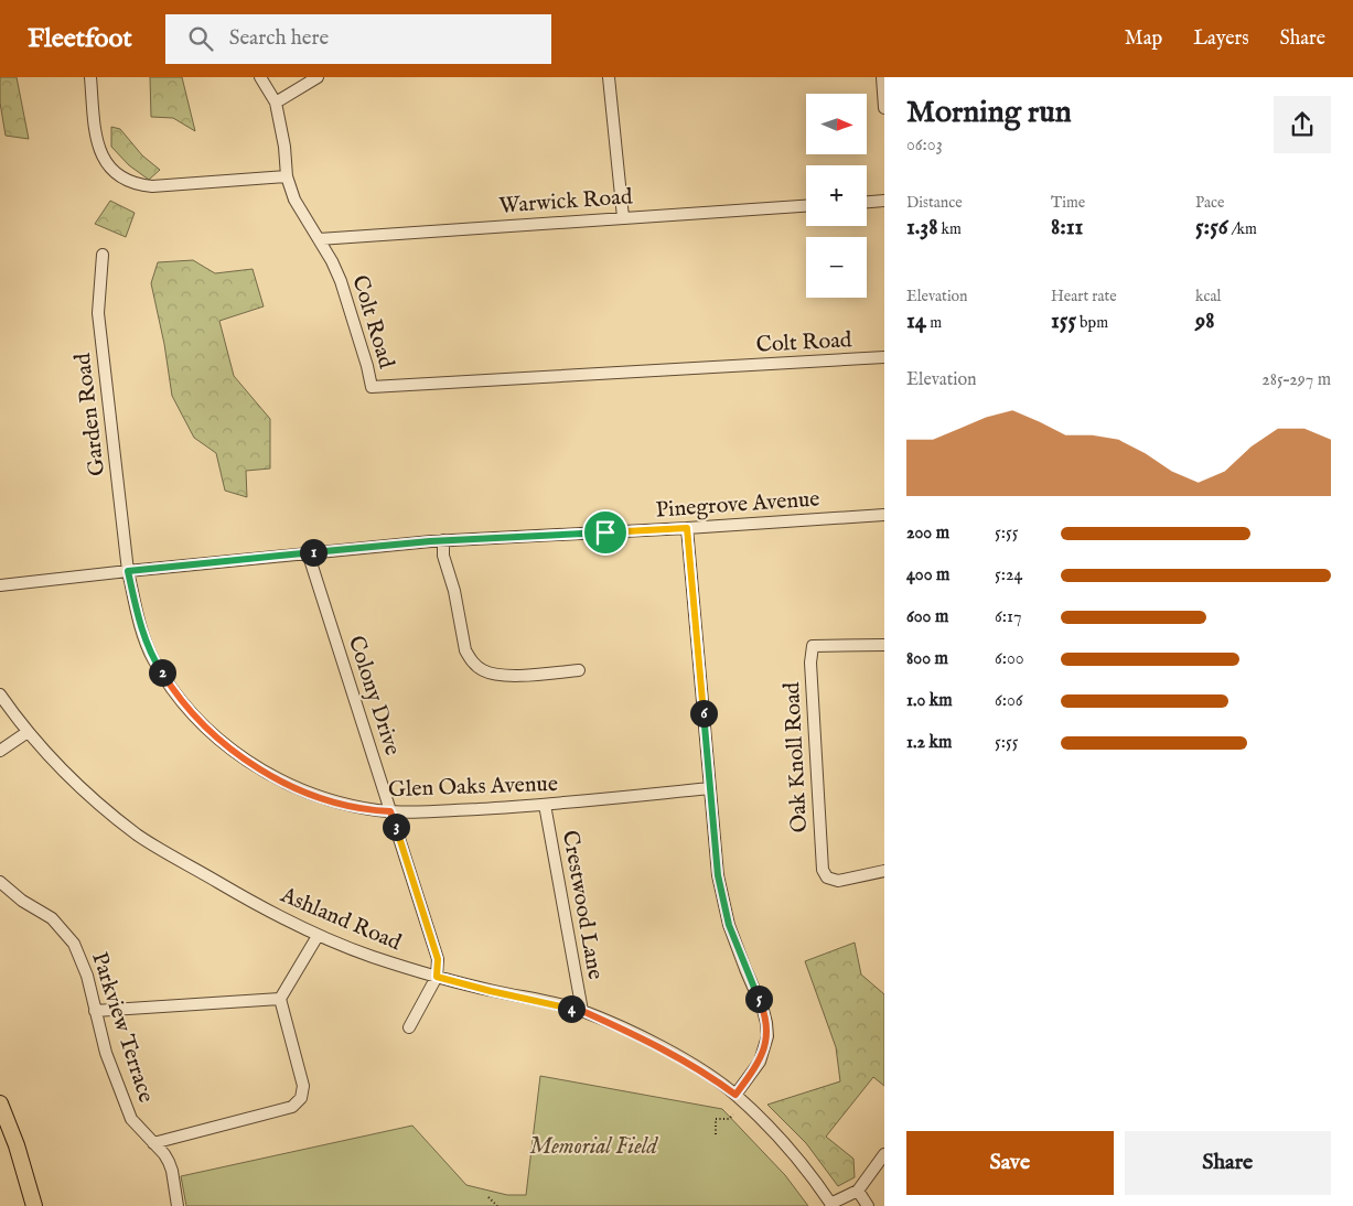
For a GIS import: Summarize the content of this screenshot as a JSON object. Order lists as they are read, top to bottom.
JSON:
{
  "streets": {
    "street": [
      "Warwick Road",
      "Colt Road",
      "Garden Road",
      "Pinegrove Avenue",
      "Colony Drive",
      "Oak Knoll Road",
      "Glen Oaks Avenue",
      "Crestwood Lane",
      "Ashland Road",
      "Parkview Terrace"
    ]
  },
  "crossings": [
    ["Warwick Road", "Colt Road"],
    ["Garden Road", "Pinegrove Avenue"],
    ["Garden Road", "Glen Oaks Avenue"],
    ["Pinegrove Avenue", "Colony Drive"],
    ["Pinegrove Avenue", "Glen Oaks Avenue"],
    ["Colony Drive", "Glen Oaks Avenue"],
    ["Colony Drive", "Ashland Road"],
    ["Glen Oaks Avenue", "Crestwood Lane"],
    ["Crestwood Lane", "Ashland Road"]
  ],
  "parks": ["Memorial Field"],
  "north": "right",
  "page": {
    "header": "Fleetfoot",
    "search": "Search here",
    "nav": ["Map", "Layers", "Share"],
    "heading": ["Morning run", "06:03"],
    "map_buttons": ["+", "−"],
    "stats": [
      ["Distance", "1.38 km"],
      ["Time", "8:11"],
      ["Pace", "5:56 /km"],
      ["Elevation", "14 m"],
      ["Heart rate", "155 bpm"],
      ["kcal", "98"]
    ],
    "chart": ["Elevation", "285–297 m"],
    "list": [
      {
        "name": "200 m",
        "note": "5:55"
      },
      {
        "name": "400 m",
        "note": "5:24"
      },
      {
        "name": "600 m",
        "note": "6:17"
      },
      {
        "name": "800 m",
        "note": "6:00"
      },
      {
        "name": "1.0 km",
        "note": "6:06"
      },
      {
        "name": "1.2 km",
        "note": "5:55"
      }
    ],
    "pins": [
      "1",
      "2",
      "6",
      "3",
      "5",
      "4"
    ],
    "buttons": ["Save", "Share"]
  }
}
